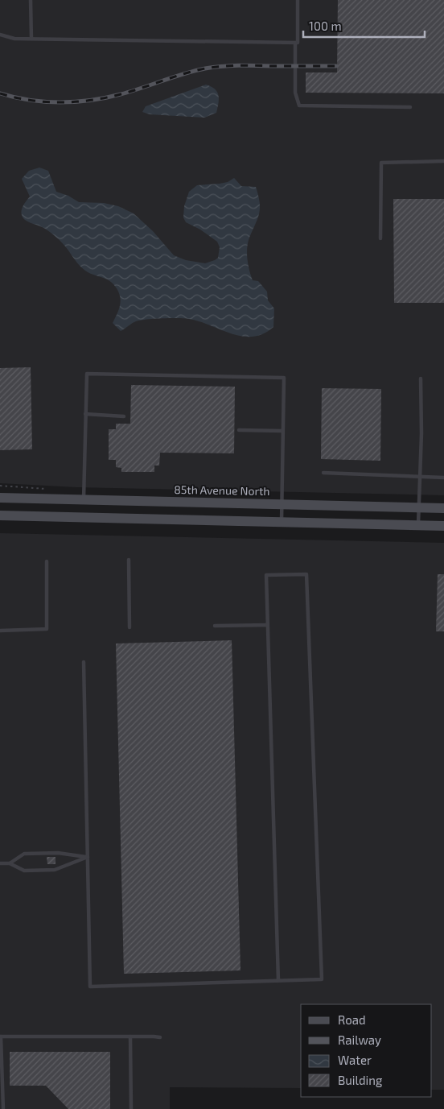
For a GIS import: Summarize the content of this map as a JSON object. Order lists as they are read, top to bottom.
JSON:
{
  "streets": {
    "main road": ["85th Avenue North"]
  },
  "legend": [
    "Road",
    "Railway",
    "Water",
    "Building"
  ],
  "scale_bar": "100 m"
}
